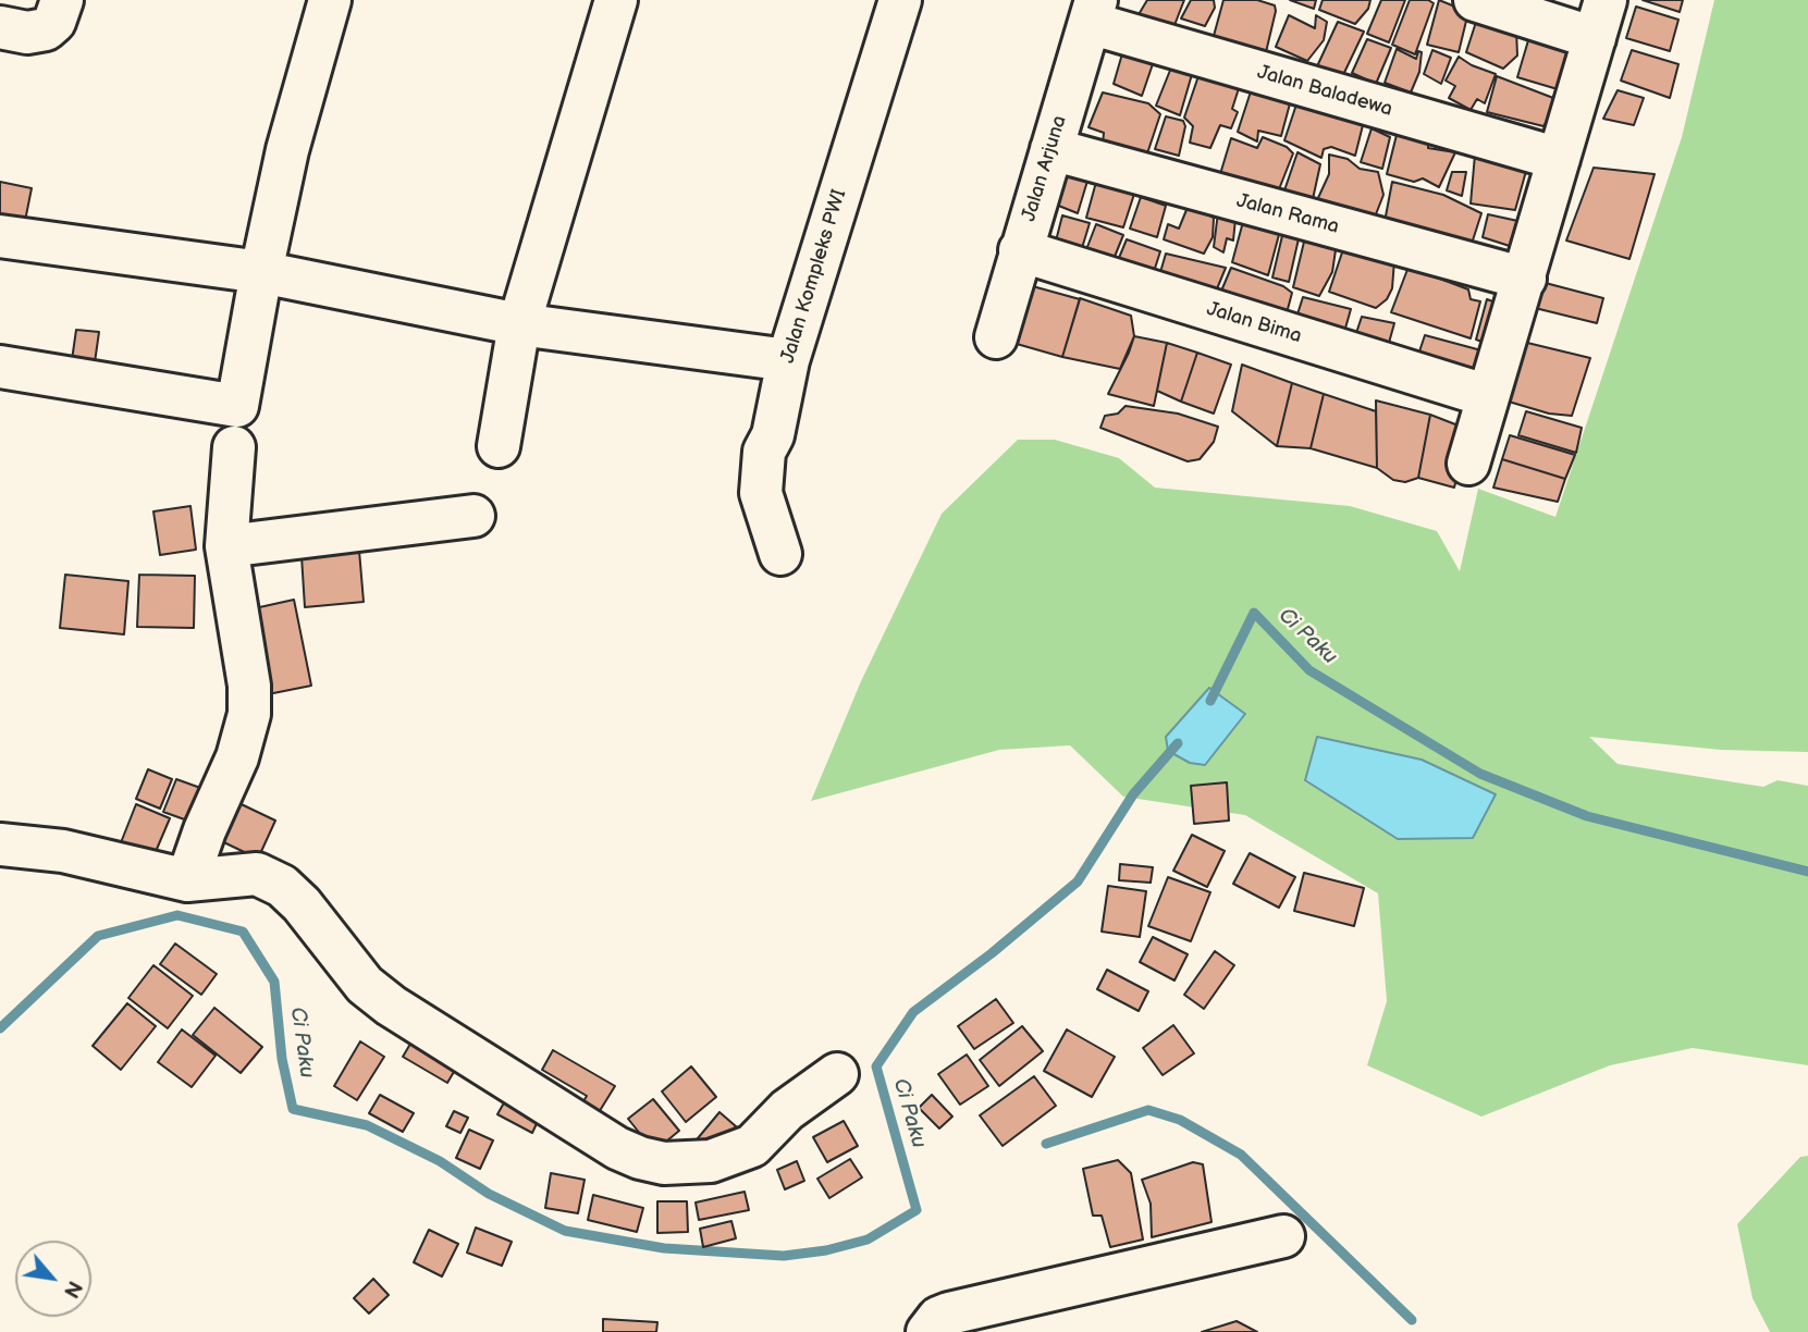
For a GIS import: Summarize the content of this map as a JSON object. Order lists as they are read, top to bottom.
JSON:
{
  "streets": {
    "street": [
      "Jalan Baladewa",
      "Jalan Arjuna",
      "Jalan Rama",
      "Jalan Kompleks PWI",
      "Jalan Bima"
    ]
  },
  "crossings": [
    ["Jalan Baladewa", "Jalan Arjuna"],
    ["Jalan Arjuna", "Jalan Rama"],
    ["Jalan Arjuna", "Jalan Bima"]
  ],
  "water": ["Ci Paku"],
  "north": "bottom right"
}
